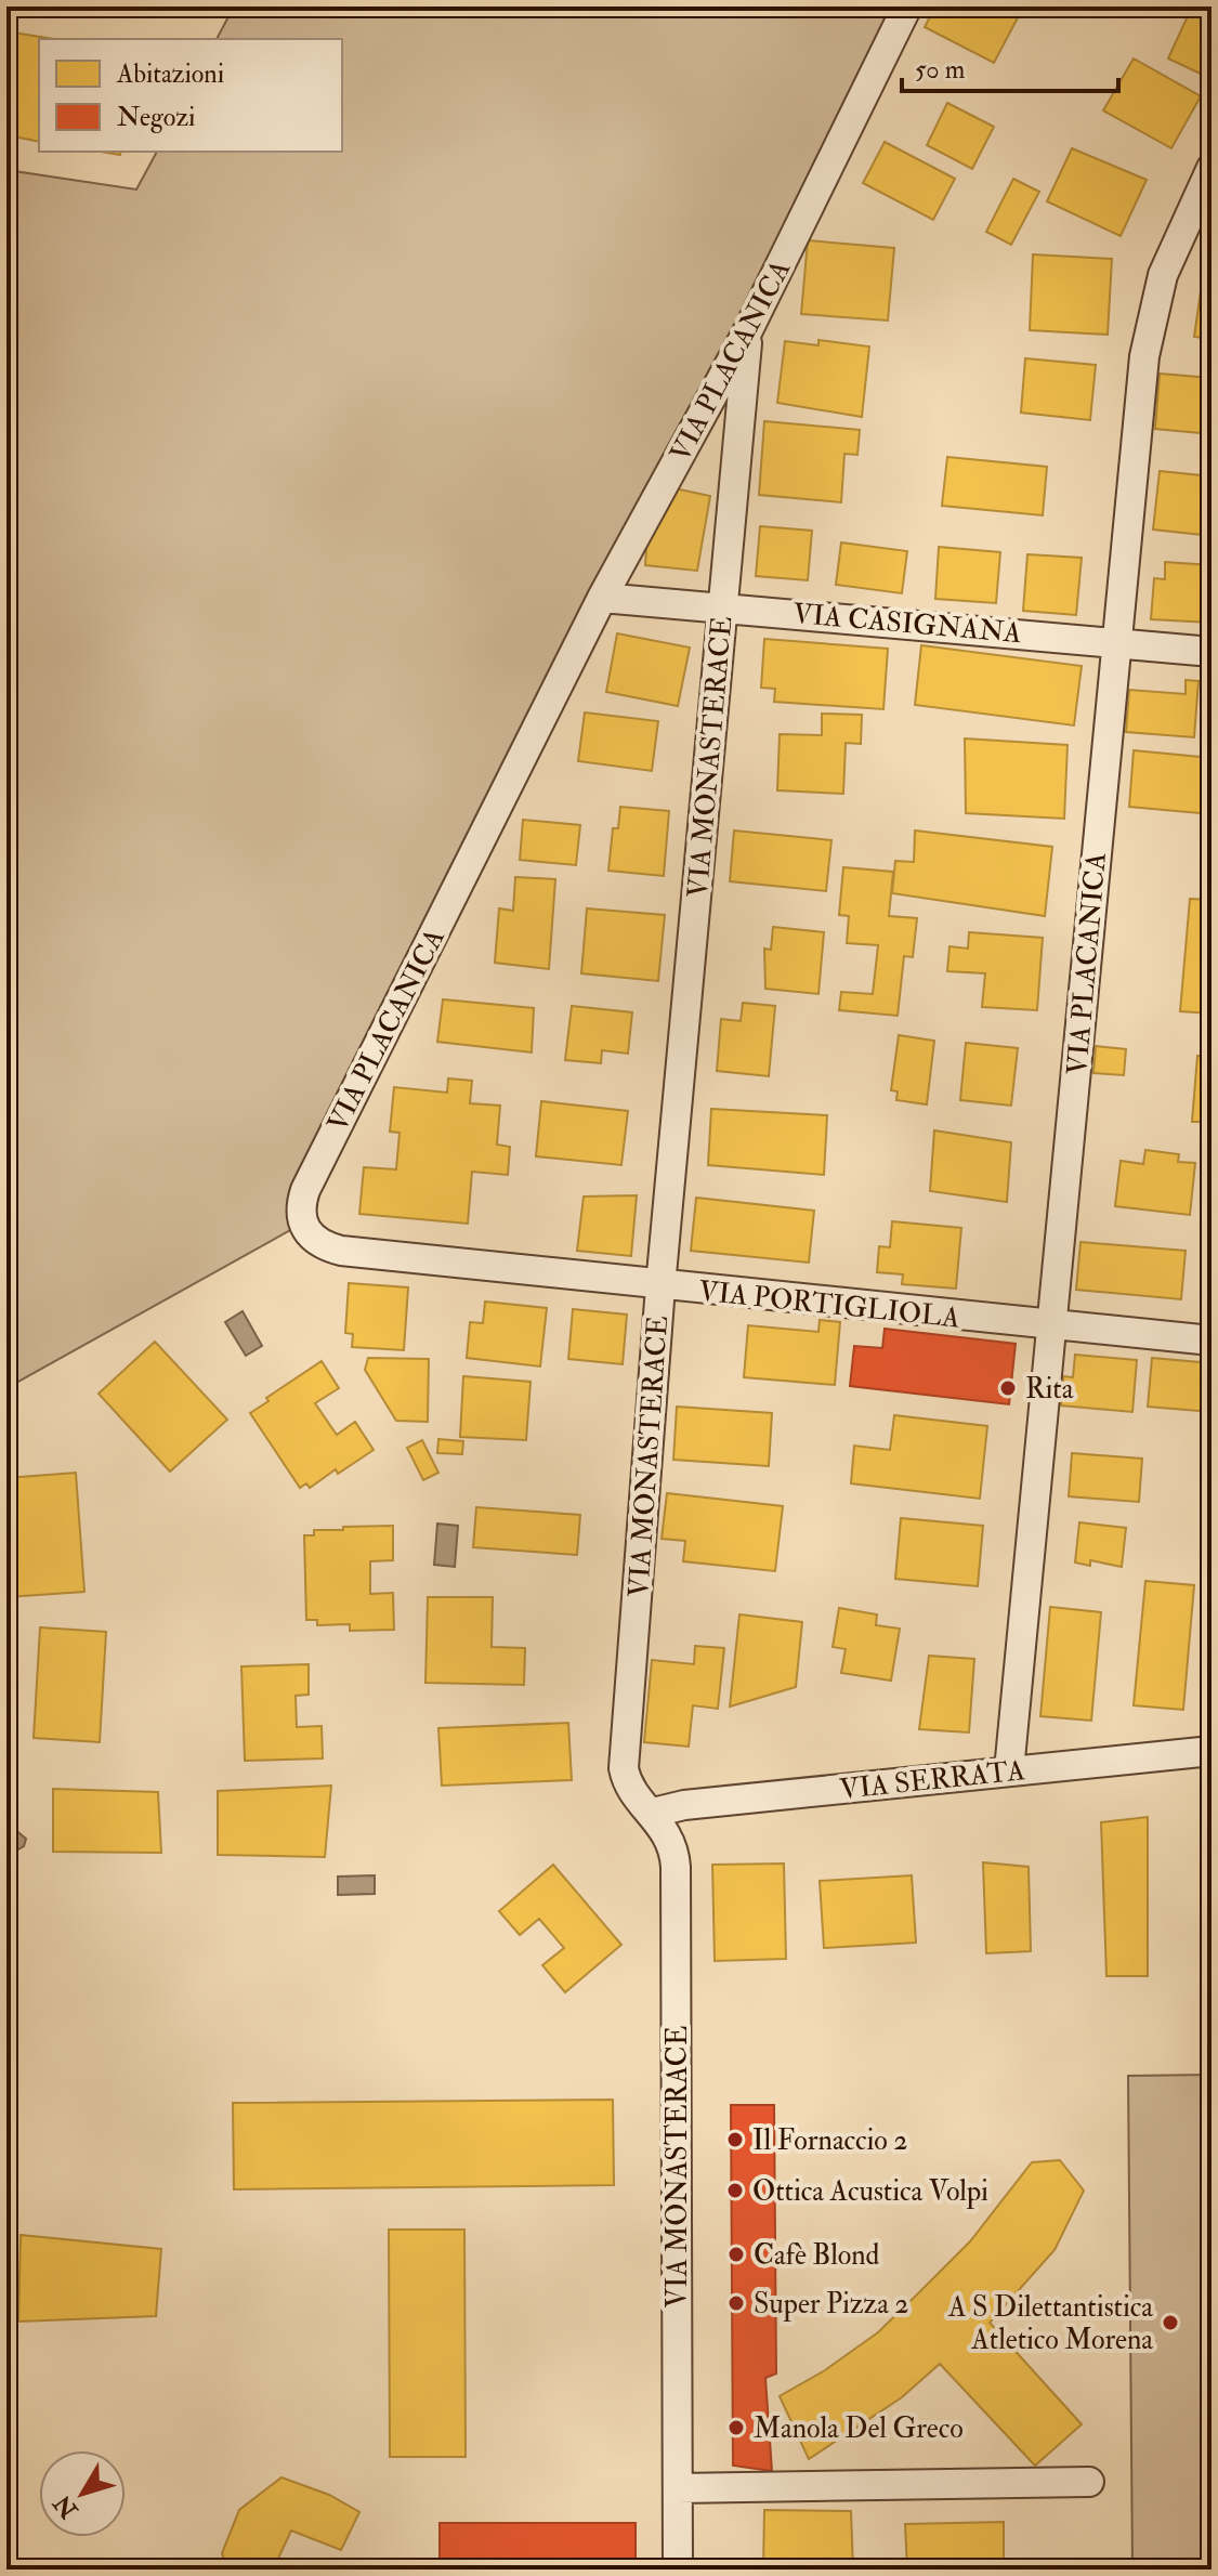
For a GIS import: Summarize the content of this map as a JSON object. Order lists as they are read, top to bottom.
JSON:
{
  "streets": {
    "street": [
      "VIA PLACANICA",
      "VIA CASIGNANA",
      "VIA MONASTERACE",
      "VIA PORTIGLIOLA",
      "VIA SERRATA"
    ]
  },
  "crossings": [
    ["VIA PLACANICA", "VIA CASIGNANA"],
    ["VIA PLACANICA", "VIA MONASTERACE"],
    ["VIA PLACANICA", "VIA PORTIGLIOLA"],
    ["VIA PLACANICA", "VIA SERRATA"],
    ["VIA CASIGNANA", "VIA MONASTERACE"],
    ["VIA MONASTERACE", "VIA PORTIGLIOLA"],
    ["VIA MONASTERACE", "VIA SERRATA"]
  ],
  "places": [
    "Rita",
    "Il Fornaccio 2",
    "Ottica Acustica Volpi",
    "Cafè Blond",
    "Super Pizza 2",
    "A S Dilettantistica Atletico Morena",
    "Manola Del Greco"
  ],
  "legend": ["Abitazioni", "Negozi"],
  "scale_bar": "50 m",
  "north": "bottom left"
}
